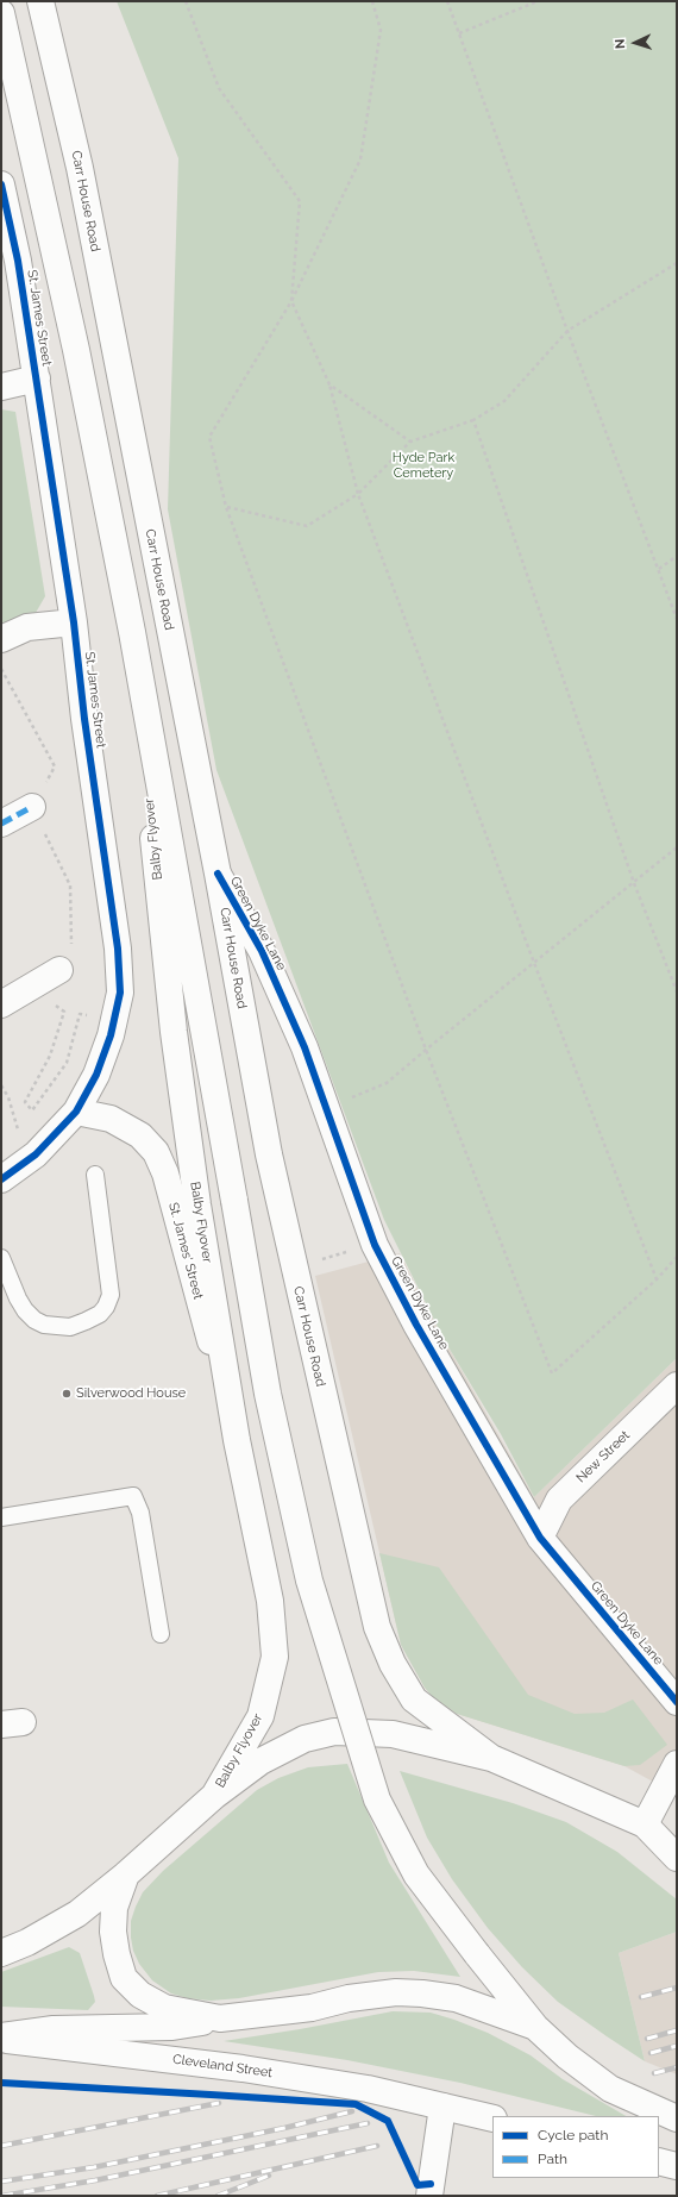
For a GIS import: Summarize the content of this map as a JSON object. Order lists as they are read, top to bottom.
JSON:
{
  "streets": {
    "main road": [
      "Carr House Road",
      "St. James Street",
      "Balby Flyover",
      "Green Dyke Lane",
      "St. James' Street",
      "New Street",
      "Cleveland Street"
    ]
  },
  "crossings": [
    ["Carr House Road", "Balby Flyover"],
    ["Carr House Road", "Green Dyke Lane"],
    ["St. James Street", "St. James' Street"],
    ["Balby Flyover", "St. James' Street"],
    ["Balby Flyover", "Cleveland Street"],
    ["Green Dyke Lane", "New Street"]
  ],
  "parks": ["Hyde Park Cemetery"],
  "places": ["Silverwood House"],
  "legend": ["Cycle path", "Path"],
  "north": "left"
}
